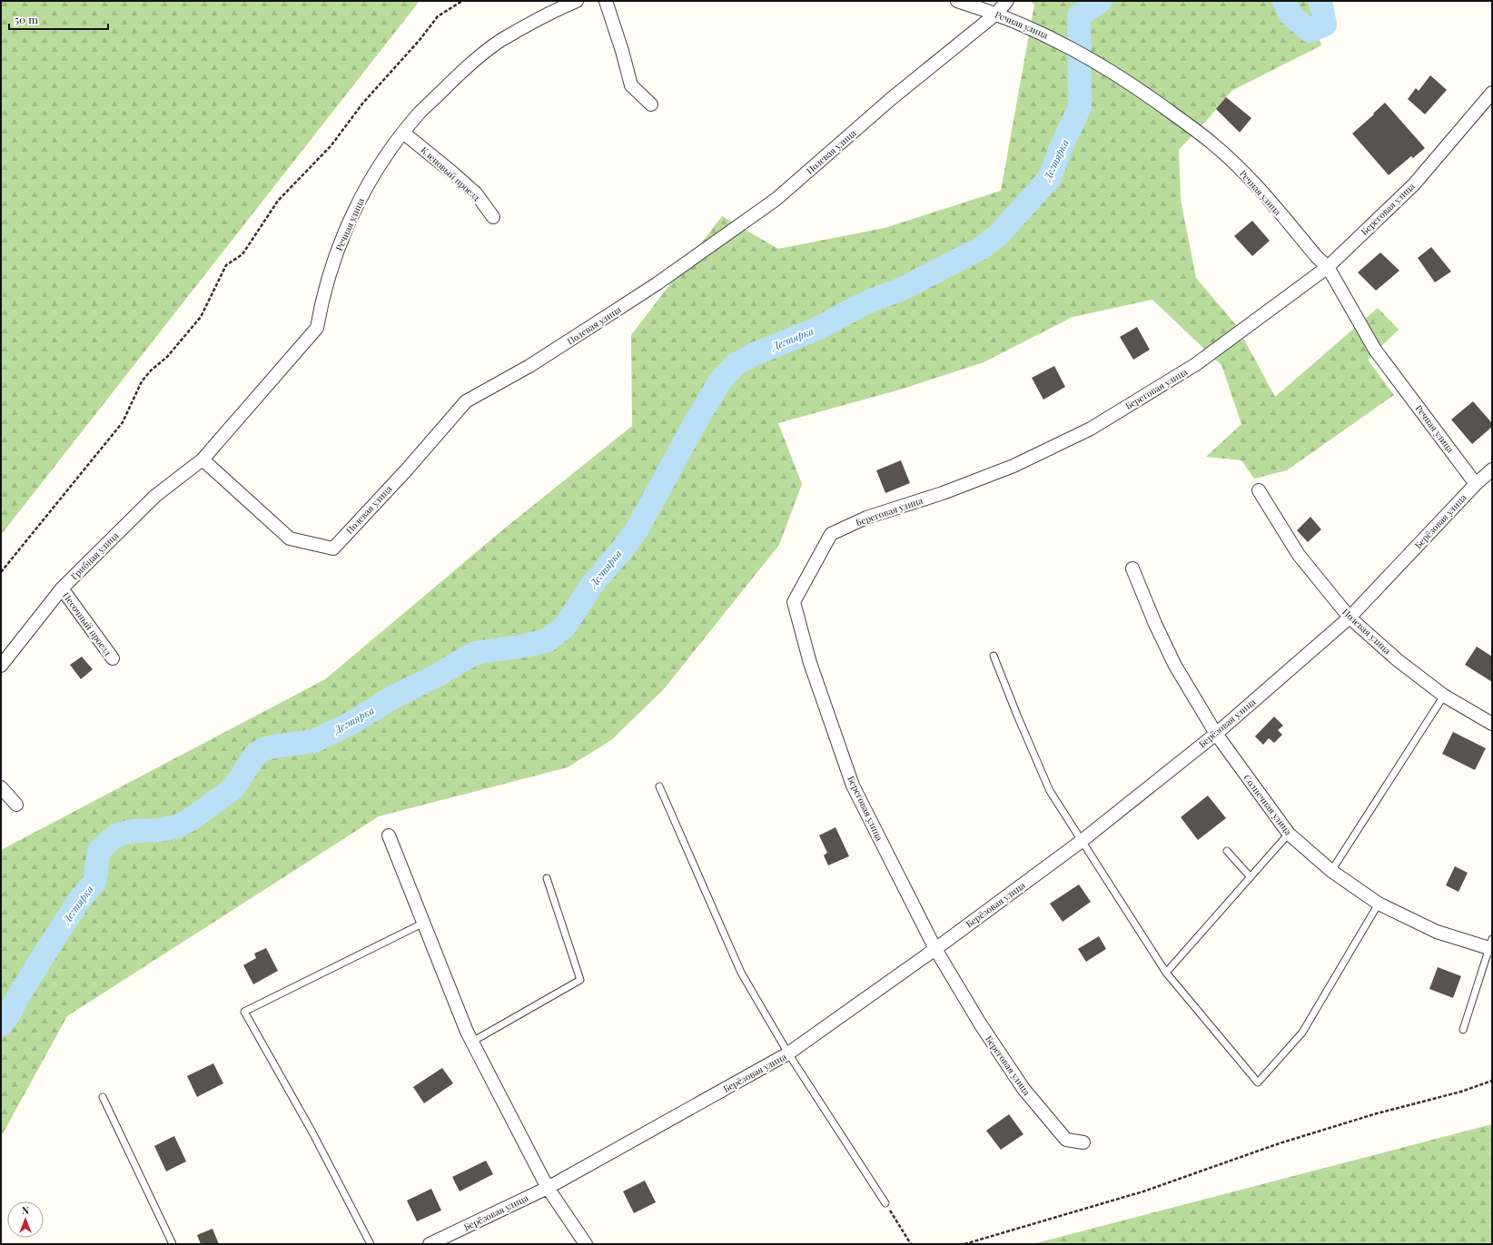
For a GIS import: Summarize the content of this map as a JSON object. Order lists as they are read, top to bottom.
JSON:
{
  "streets": {
    "street": [
      "Речная улица",
      "Полевая улица",
      "Кленовый проезд",
      "Береговая улица",
      "Берёзовая улица",
      "Грибная улица",
      "Песочный проезд",
      "Солнечная улица"
    ]
  },
  "crossings": [
    ["Речная улица", "Полевая улица"],
    ["Речная улица", "Кленовый проезд"],
    ["Речная улица", "Береговая улица"],
    ["Речная улица", "Берёзовая улица"],
    ["Речная улица", "Грибная улица"],
    ["Полевая улица", "Берёзовая улица"],
    ["Полевая улица", "Грибная улица"],
    ["Береговая улица", "Берёзовая улица"],
    ["Берёзовая улица", "Солнечная улица"],
    ["Грибная улица", "Песочный проезд"]
  ],
  "water": ["Дегтярка"],
  "scale_bar": "50 m",
  "north": "top"
}
